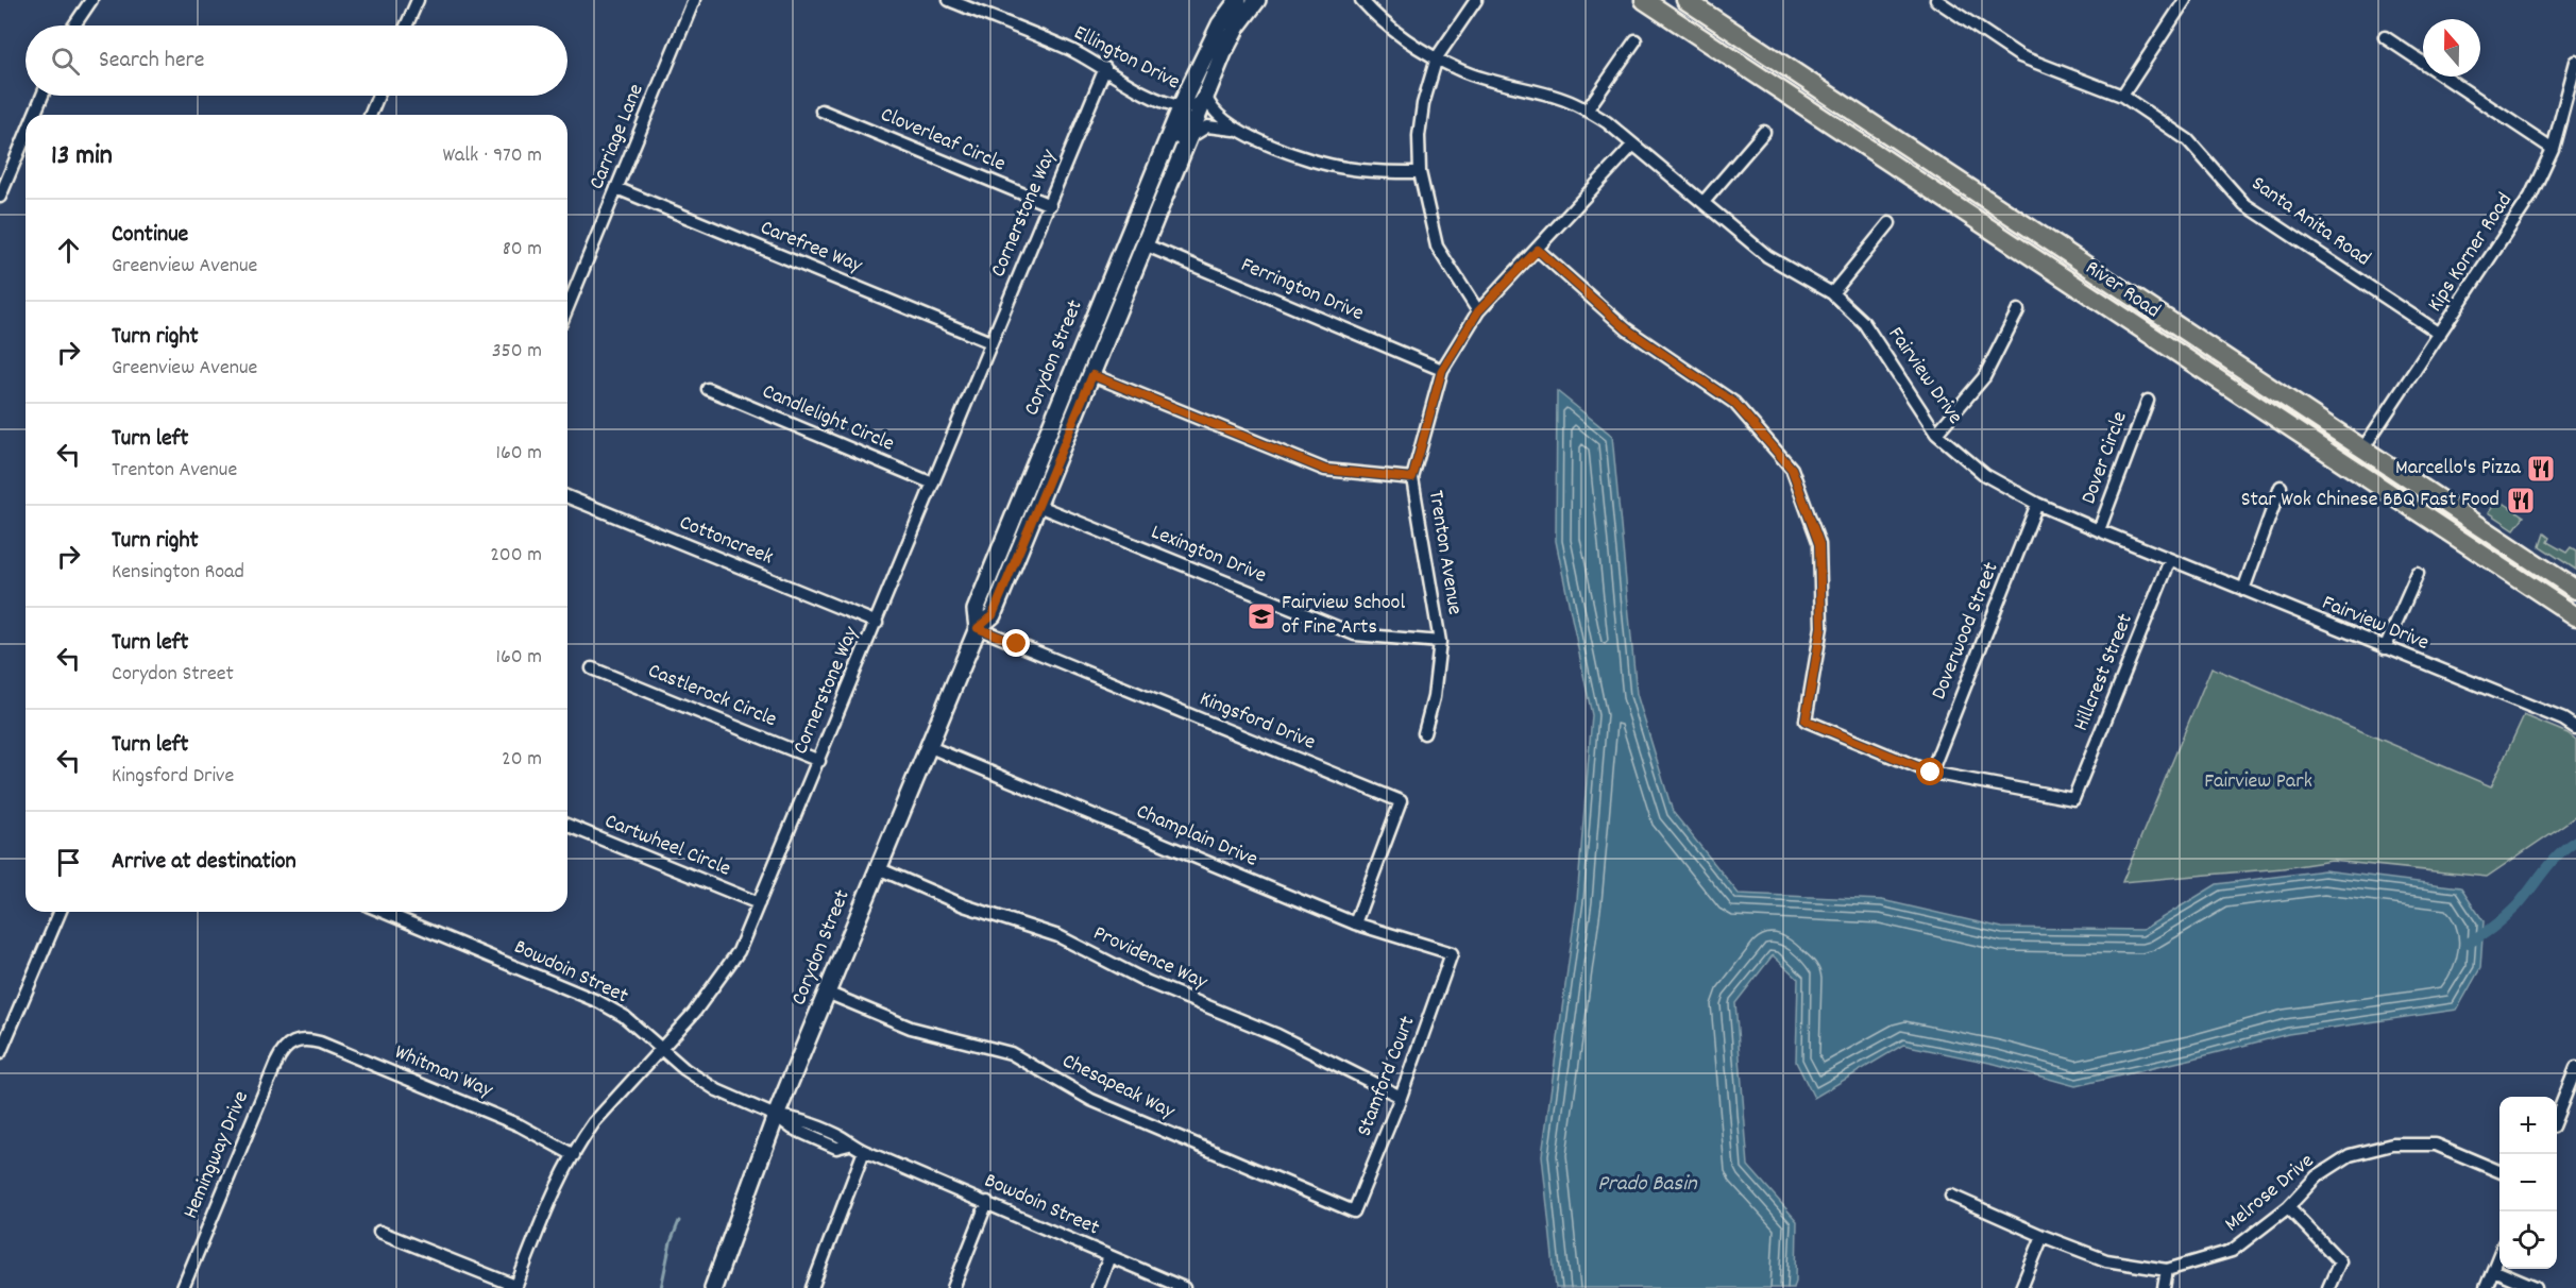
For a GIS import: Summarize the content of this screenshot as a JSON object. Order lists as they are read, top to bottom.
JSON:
{
  "streets": {
    "main road": ["River Road", "Corydon Street"],
    "street": [
      "Ellington Drive",
      "Carriage Lane",
      "Cloverleaf Circle",
      "Cornerstone Way",
      "Santa Anita Road",
      "Carefree Way",
      "Kips Korner Road",
      "Ferrington Drive",
      "Fairview Drive",
      "Candlelight Circle",
      "Dover Circle",
      "Cottoncreek",
      "Trenton Avenue",
      "Lexington Drive",
      "Doverwood Street",
      "Hillcrest Street",
      "Castlerock Circle",
      "Kingsford Drive",
      "Champlain Drive",
      "Cartwheel Circle",
      "Providence Way",
      "Bowdoin Street",
      "Whitman Way",
      "Stamford Court",
      "Chesapeak Way",
      "Hemingway Drive",
      "Melrose Drive"
    ]
  },
  "crossings": [
    ["Ellington Drive", "Cornerstone Way"],
    ["Ellington Drive", "Corydon Street"],
    ["Carriage Lane", "Carefree Way"],
    ["Cloverleaf Circle", "Cornerstone Way"],
    ["Cornerstone Way", "Carefree Way"],
    ["Cornerstone Way", "Candlelight Circle"],
    ["Cornerstone Way", "Cottoncreek"],
    ["Cornerstone Way", "Castlerock Circle"],
    ["Cornerstone Way", "Cartwheel Circle"],
    ["Cornerstone Way", "Bowdoin Street"],
    ["Cornerstone Way", "Whitman Way"],
    ["Santa Anita Road", "Kips Korner Road"],
    ["Kips Korner Road", "River Road"],
    ["Ferrington Drive", "Corydon Street"],
    ["Ferrington Drive", "Trenton Avenue"],
    ["Corydon Street", "Lexington Drive"],
    ["Corydon Street", "Kingsford Drive"],
    ["Corydon Street", "Champlain Drive"],
    ["Corydon Street", "Providence Way"],
    ["Corydon Street", "Bowdoin Street"],
    ["Corydon Street", "Chesapeak Way"],
    ["Fairview Drive", "Dover Circle"],
    ["Fairview Drive", "Trenton Avenue"],
    ["Fairview Drive", "Doverwood Street"],
    ["Fairview Drive", "Hillcrest Street"],
    ["Trenton Avenue", "Lexington Drive"],
    ["Doverwood Street", "Hillcrest Street"],
    ["Kingsford Drive", "Champlain Drive"],
    ["Champlain Drive", "Stamford Court"],
    ["Providence Way", "Stamford Court"],
    ["Whitman Way", "Hemingway Drive"],
    ["Stamford Court", "Chesapeak Way"]
  ],
  "water": ["Prado Basin"],
  "parks": ["Fairview Park"],
  "places": {
    "restaurant": ["Marcello's Pizza", "Star Wok Chinese BBQ Fast Food"],
    "school or university": ["Fairview School of Fine Arts"]
  },
  "north": "top",
  "page": {
    "search": "Search here",
    "heading": ["13 min", "Walk · 970 m"],
    "list": [
      ["Continue", "Greenview Avenue", "80 m"],
      ["Turn right", "Greenview Avenue", "350 m"],
      ["Turn left", "Trenton Avenue", "160 m"],
      ["Turn right", "Kensington Road", "200 m"],
      ["Turn left", "Corydon Street", "160 m"],
      ["Turn left", "Kingsford Drive", "20 m"],
      "Arrive at destination"
    ],
    "map_buttons": ["+", "−"]
  }
}
